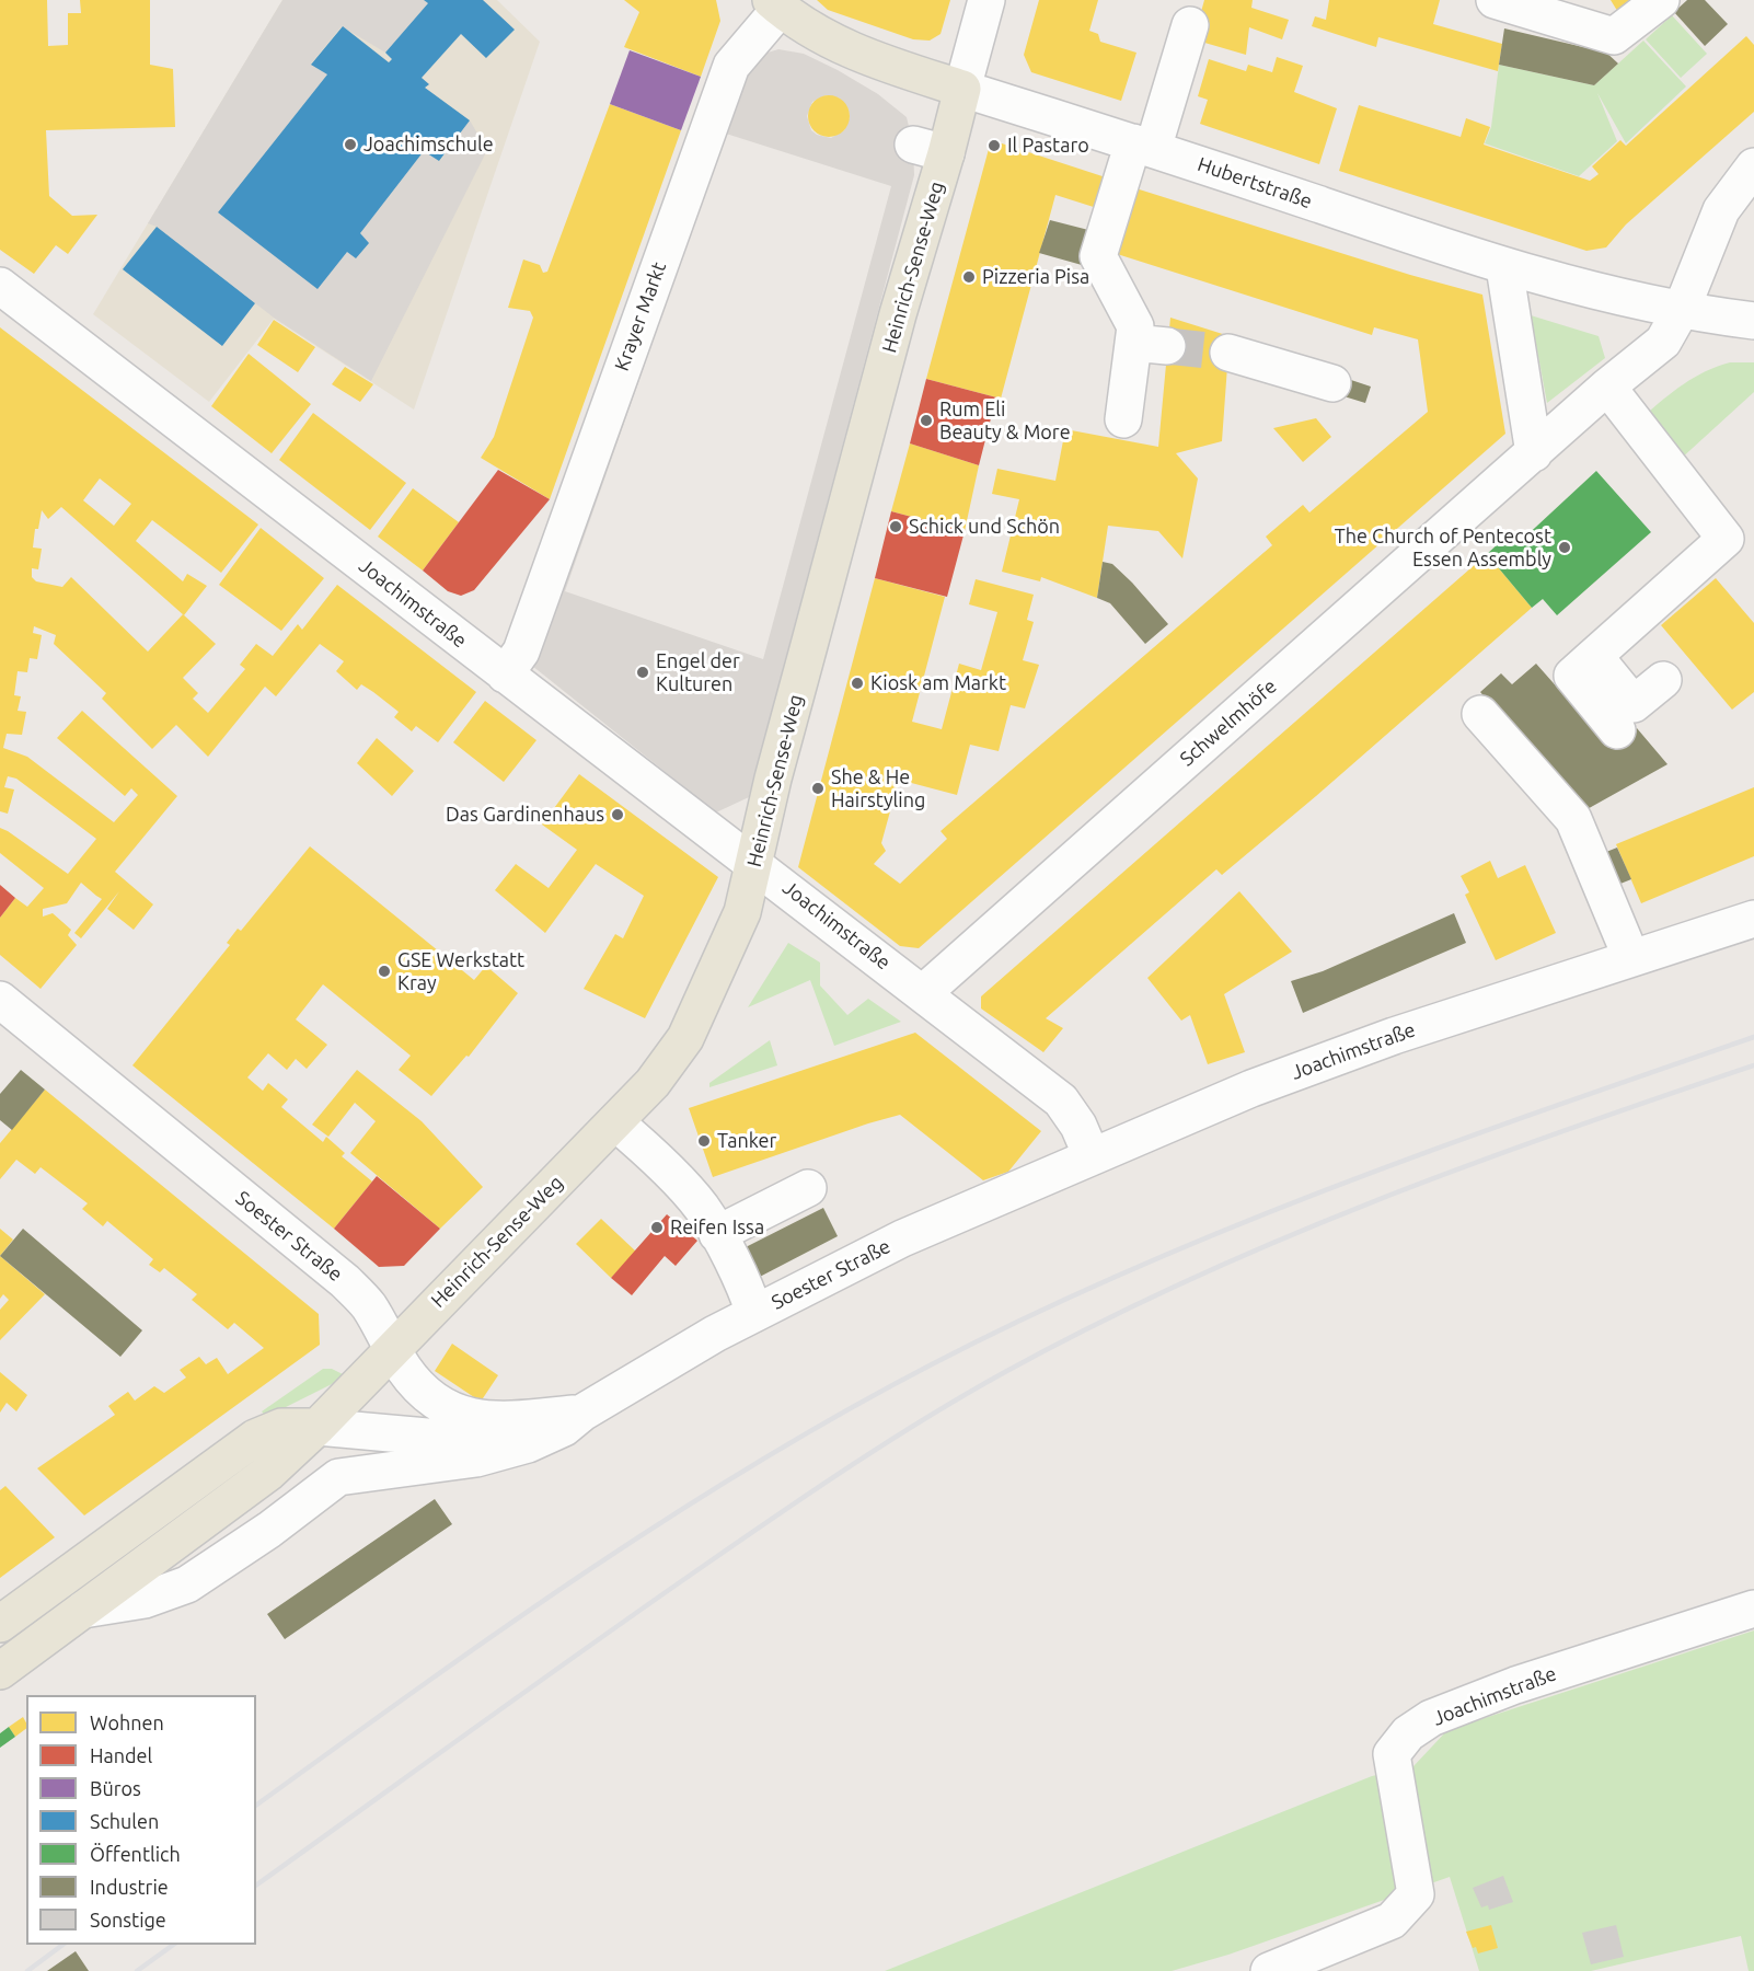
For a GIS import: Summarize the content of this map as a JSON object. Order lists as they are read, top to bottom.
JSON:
{
  "streets": {
    "main road": ["Hubertstraße", "Heinrich-Sense-Weg"],
    "street": [
      "Krayer Markt",
      "Joachimstraße",
      "Schwelmhöfe",
      "Soester Straße"
    ]
  },
  "crossings": [
    ["Hubertstraße", "Heinrich-Sense-Weg"],
    ["Hubertstraße", "Krayer Markt"],
    ["Hubertstraße", "Schwelmhöfe"],
    ["Heinrich-Sense-Weg", "Joachimstraße"],
    ["Heinrich-Sense-Weg", "Soester Straße"],
    ["Krayer Markt", "Joachimstraße"],
    ["Joachimstraße", "Schwelmhöfe"],
    ["Joachimstraße", "Soester Straße"]
  ],
  "places": [
    "Joachimschule",
    "Il Pastaro",
    "Pizzeria Pisa",
    "Rum Eli Beauty & More",
    "Schick und Schön",
    "The Church of Pentecost Essen Assembly",
    "Engel der Kulturen",
    "Kiosk am Markt",
    "She & He Hairstyling",
    "Das Gardinenhaus",
    "GSE Werkstatt Kray",
    "Tanker",
    "Reifen Issa"
  ],
  "legend": [
    "Wohnen",
    "Handel",
    "Büros",
    "Schulen",
    "Öffentlich",
    "Industrie",
    "Sonstige"
  ]
}
